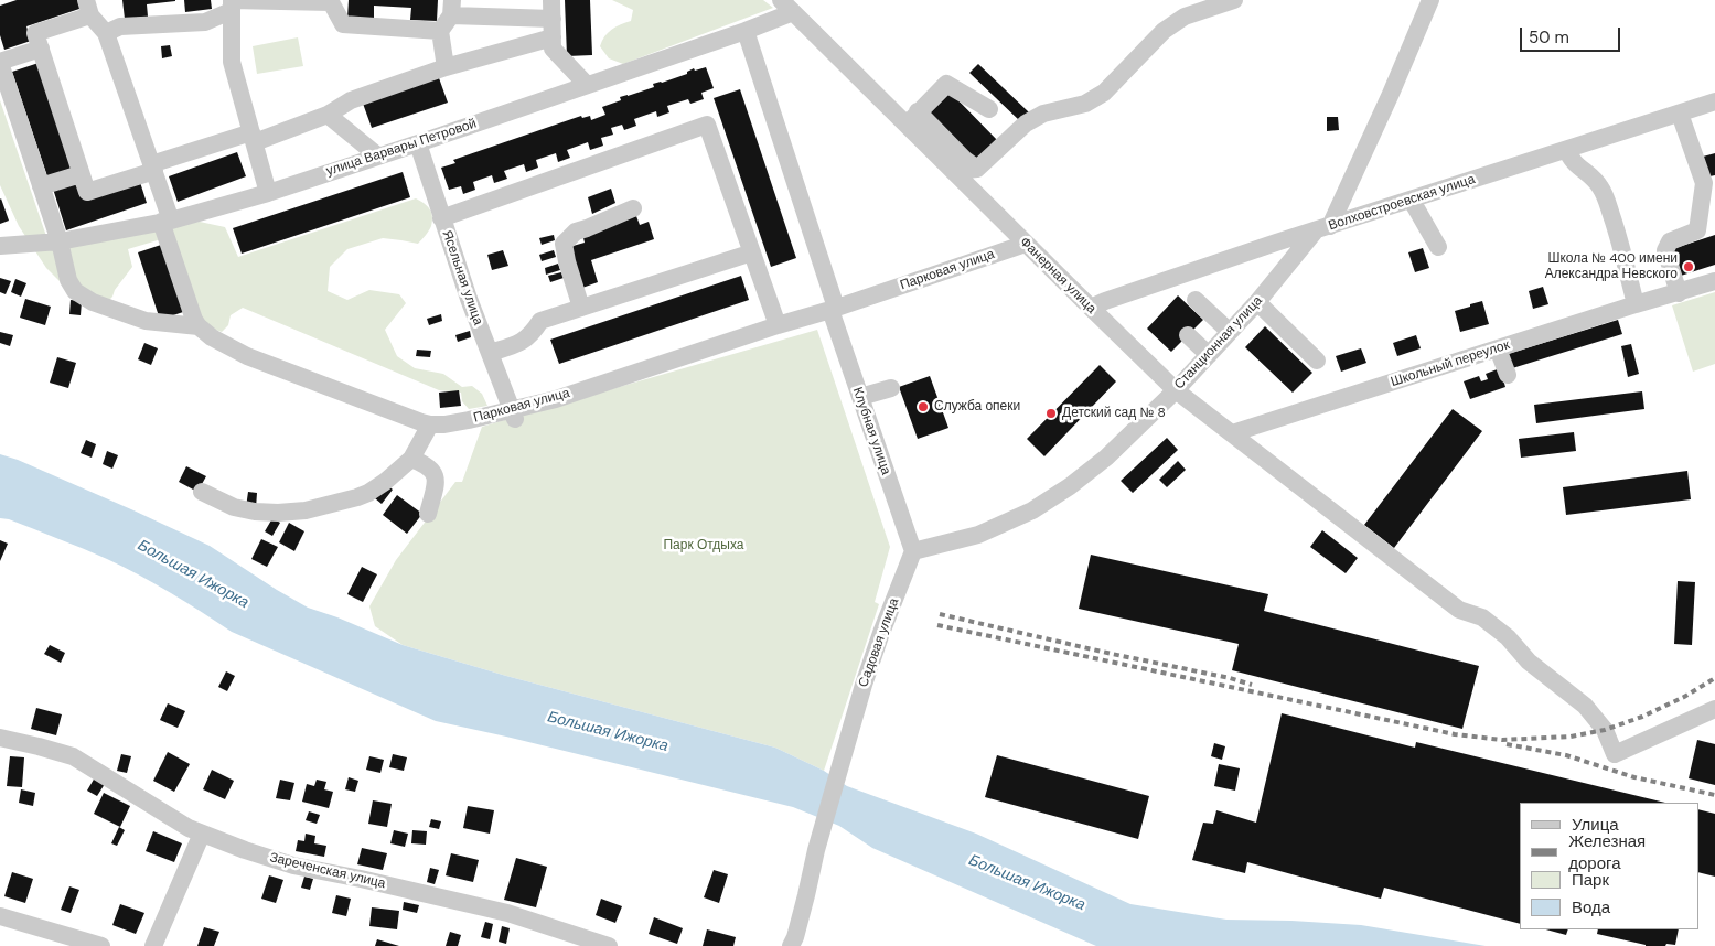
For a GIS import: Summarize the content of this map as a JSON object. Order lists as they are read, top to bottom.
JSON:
{
  "streets": {
    "street": [
      "улица Варвары Петровой",
      "Волховстроевская улица",
      "Парковая улица",
      "Фанерная улица",
      "Ясельная улица",
      "Станционная улица",
      "Школьный переулок",
      "Клубная улица",
      "Садовая улица",
      "Зареченская улица"
    ]
  },
  "crossings": [
    ["улица Варвары Петровой", "Парковая улица"],
    ["улица Варвары Петровой", "Фанерная улица"],
    ["улица Варвары Петровой", "Ясельная улица"],
    ["улица Варвары Петровой", "Клубная улица"],
    ["Волховстроевская улица", "Фанерная улица"],
    ["Волховстроевская улица", "Станционная улица"],
    ["Парковая улица", "Фанерная улица"],
    ["Парковая улица", "Ясельная улица"],
    ["Парковая улица", "Клубная улица"],
    ["Фанерная улица", "Станционная улица"],
    ["Фанерная улица", "Школьный переулок"],
    ["Станционная улица", "Клубная улица"],
    ["Станционная улица", "Садовая улица"],
    ["Клубная улица", "Садовая улица"]
  ],
  "water": ["Большая Ижорка"],
  "parks": ["Парк Отдыха"],
  "places": ["Школа № 400 имени Александра Невского", "Служба опеки", "Детский сад № 8"],
  "legend": [
    "Улица",
    "Железная дорога",
    "Парк",
    "Вода"
  ],
  "scale_bar": "50 m"
}
